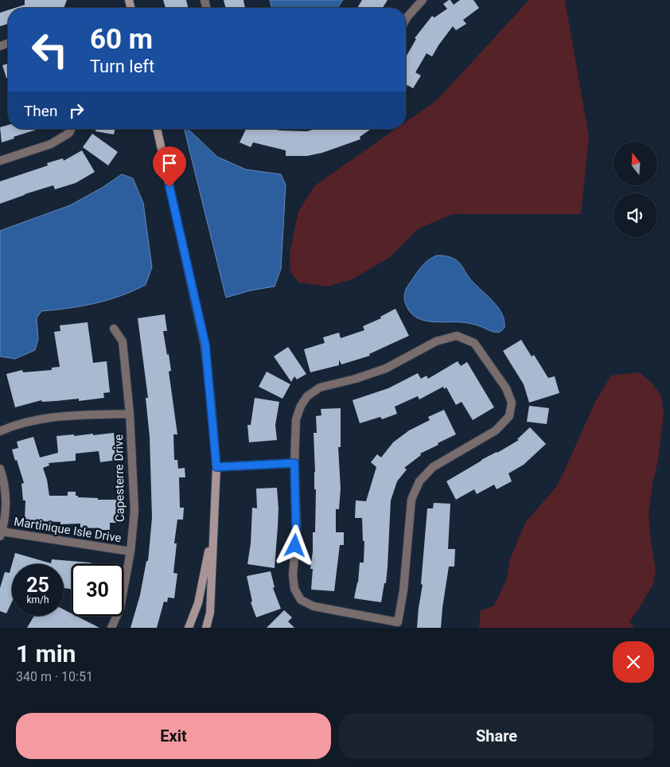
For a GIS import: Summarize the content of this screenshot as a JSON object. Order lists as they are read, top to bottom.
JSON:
{
  "streets": {
    "street": ["Capesterre Drive", "Martinique Isle Drive"]
  },
  "crossings": [
    ["Capesterre Drive", "Martinique Isle Drive"]
  ],
  "north": "top",
  "page": {
    "turn": ["60 m", "Turn left"],
    "then": "Then",
    "speed": "25 km/h",
    "limit": "30",
    "heading": ["1 min", "340 m · 10:51"],
    "buttons": ["Exit", "Share"]
  }
}
